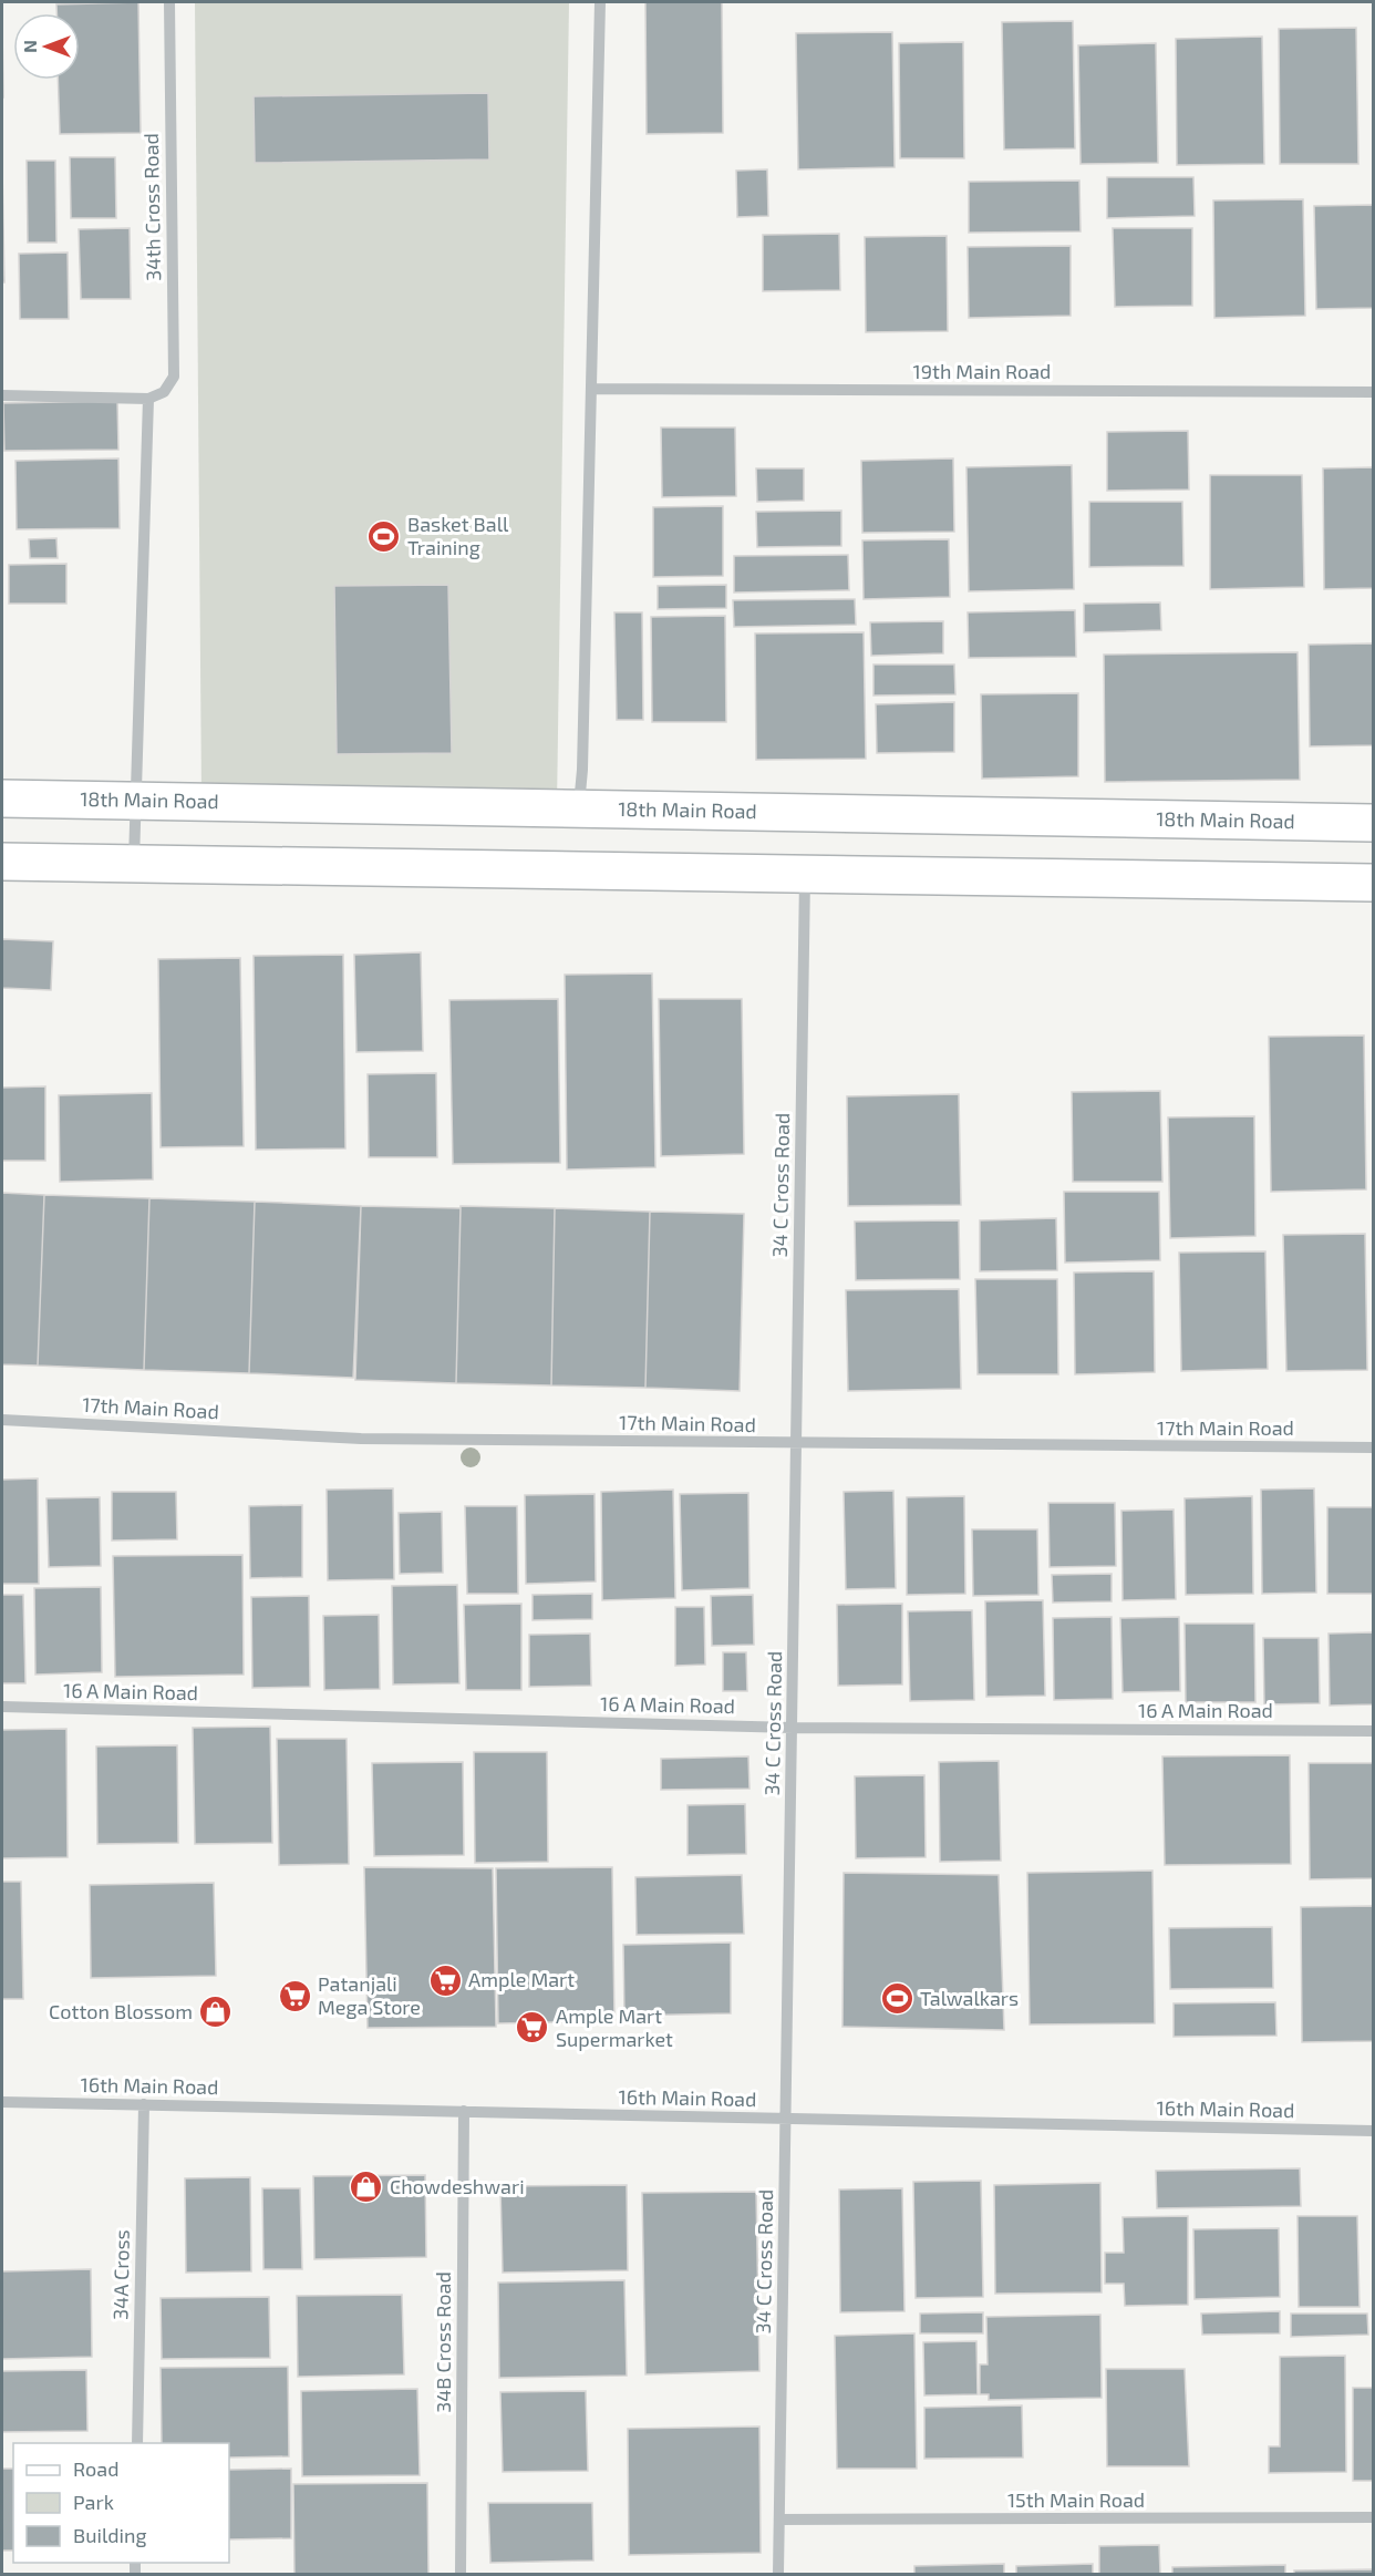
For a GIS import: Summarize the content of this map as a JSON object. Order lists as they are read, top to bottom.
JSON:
{
  "streets": {
    "main road": ["18th Main Road"],
    "street": [
      "34th Cross Road",
      "19th Main Road",
      "34 C Cross Road",
      "17th Main Road",
      "16 A Main Road",
      "16th Main Road",
      "34A Cross",
      "34B Cross Road",
      "15th Main Road"
    ]
  },
  "crossings": [
    ["34 C Cross Road", "17th Main Road"],
    ["34 C Cross Road", "16 A Main Road"],
    ["34 C Cross Road", "16th Main Road"],
    ["34 C Cross Road", "15th Main Road"],
    ["16th Main Road", "34A Cross"],
    ["16th Main Road", "34B Cross Road"]
  ],
  "places": {
    "sports": ["Basket Ball Training", "Talwalkars"],
    "supermarket": ["Ample Mart", "Patanjali Mega Store", "Ample Mart Supermarket"],
    "shop": ["Cotton Blossom", "Chowdeshwari"]
  },
  "legend": ["Road", "Park", "Building"],
  "north": "left"
}
